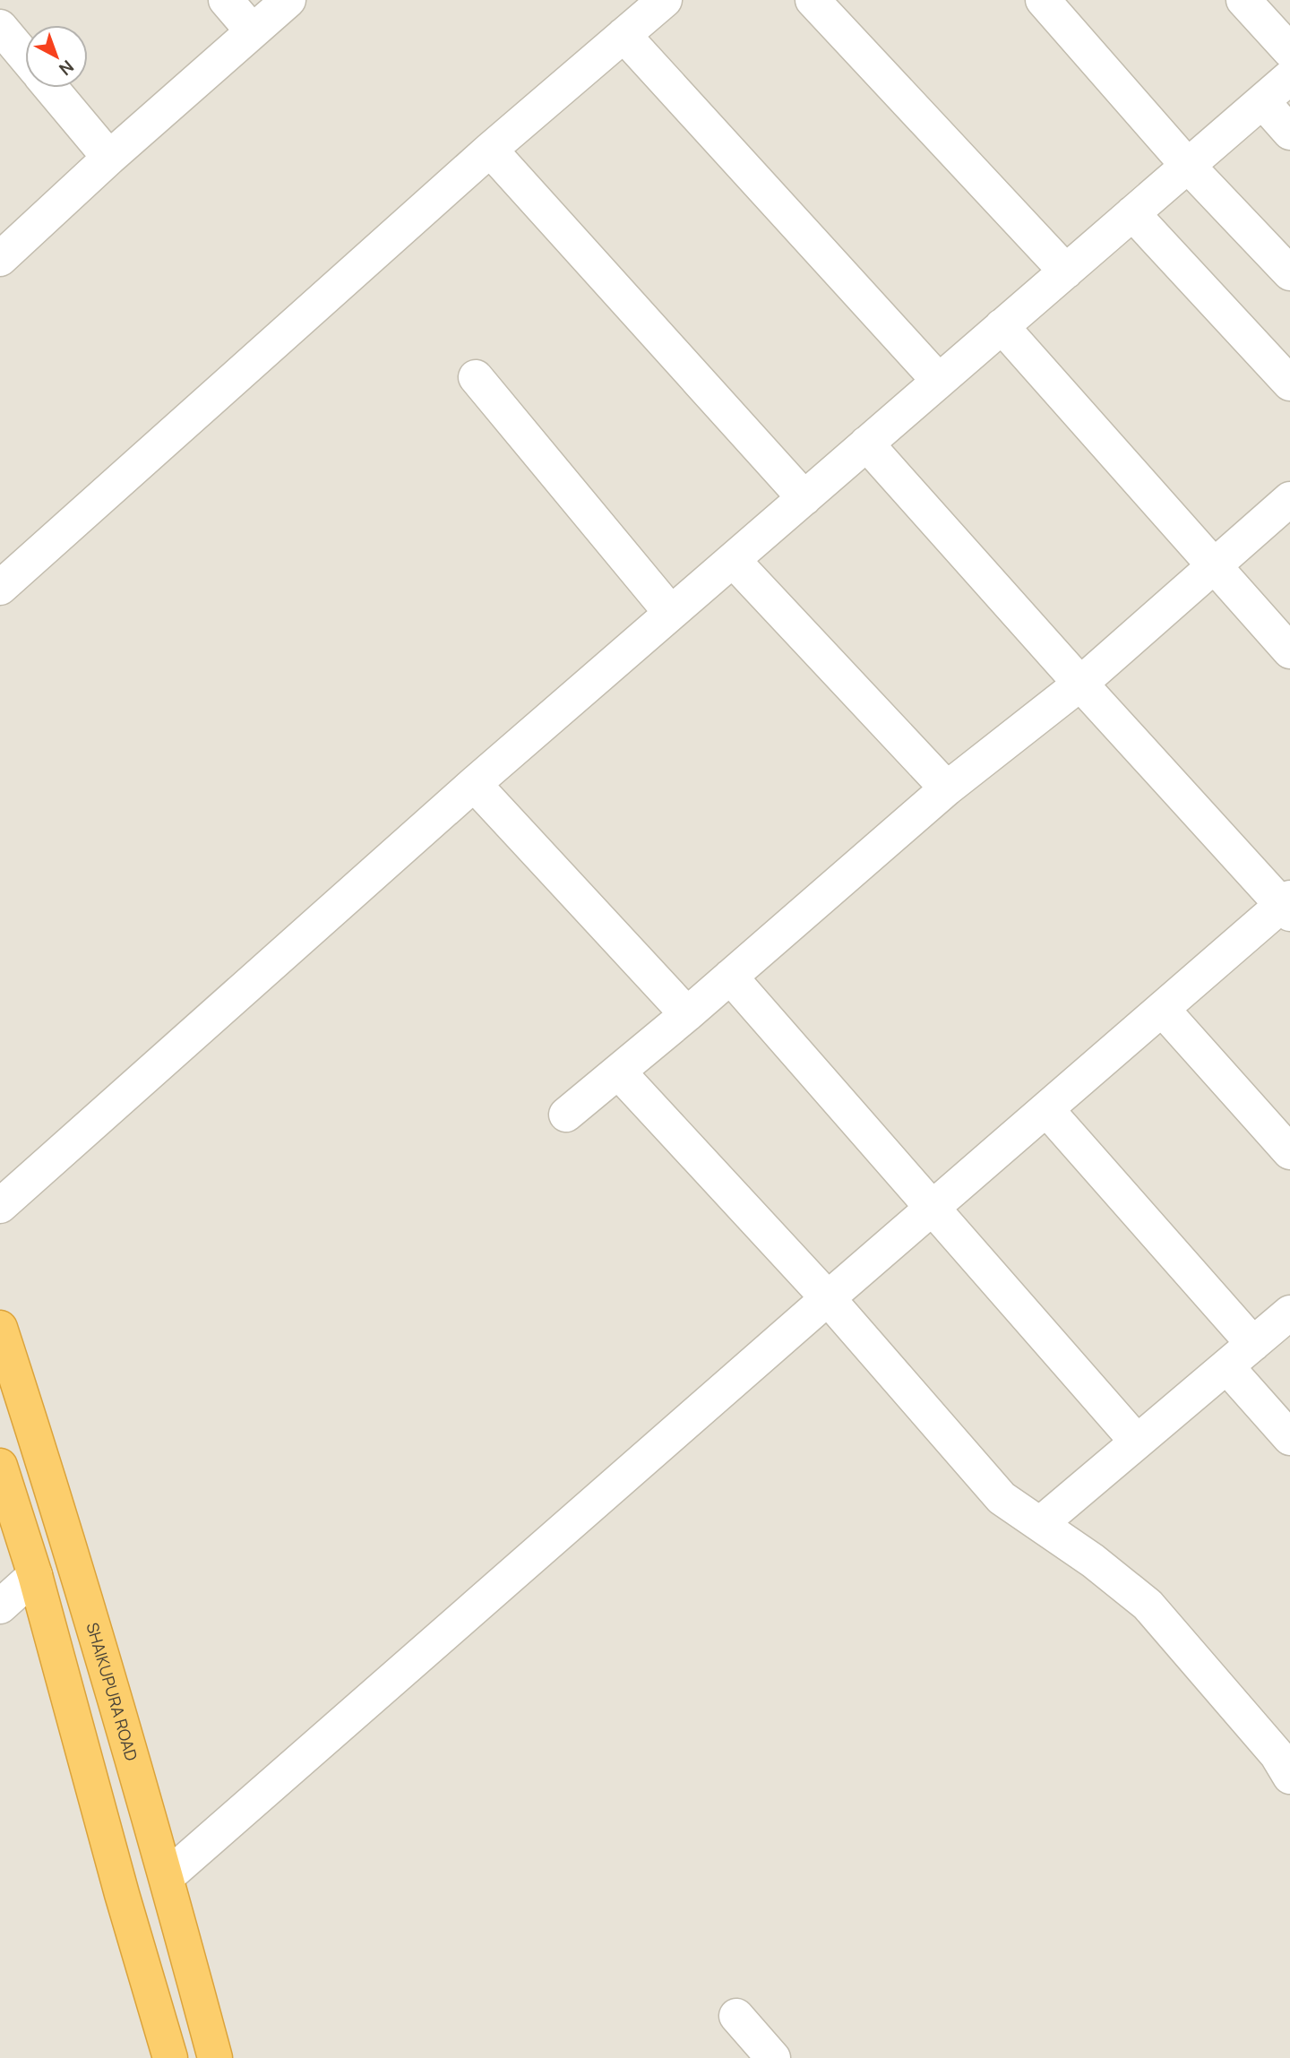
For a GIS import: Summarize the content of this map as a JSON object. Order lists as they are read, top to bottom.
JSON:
{
  "streets": {
    "highway": ["SHAIKUPURA ROAD"]
  },
  "north": "bottom right"
}
